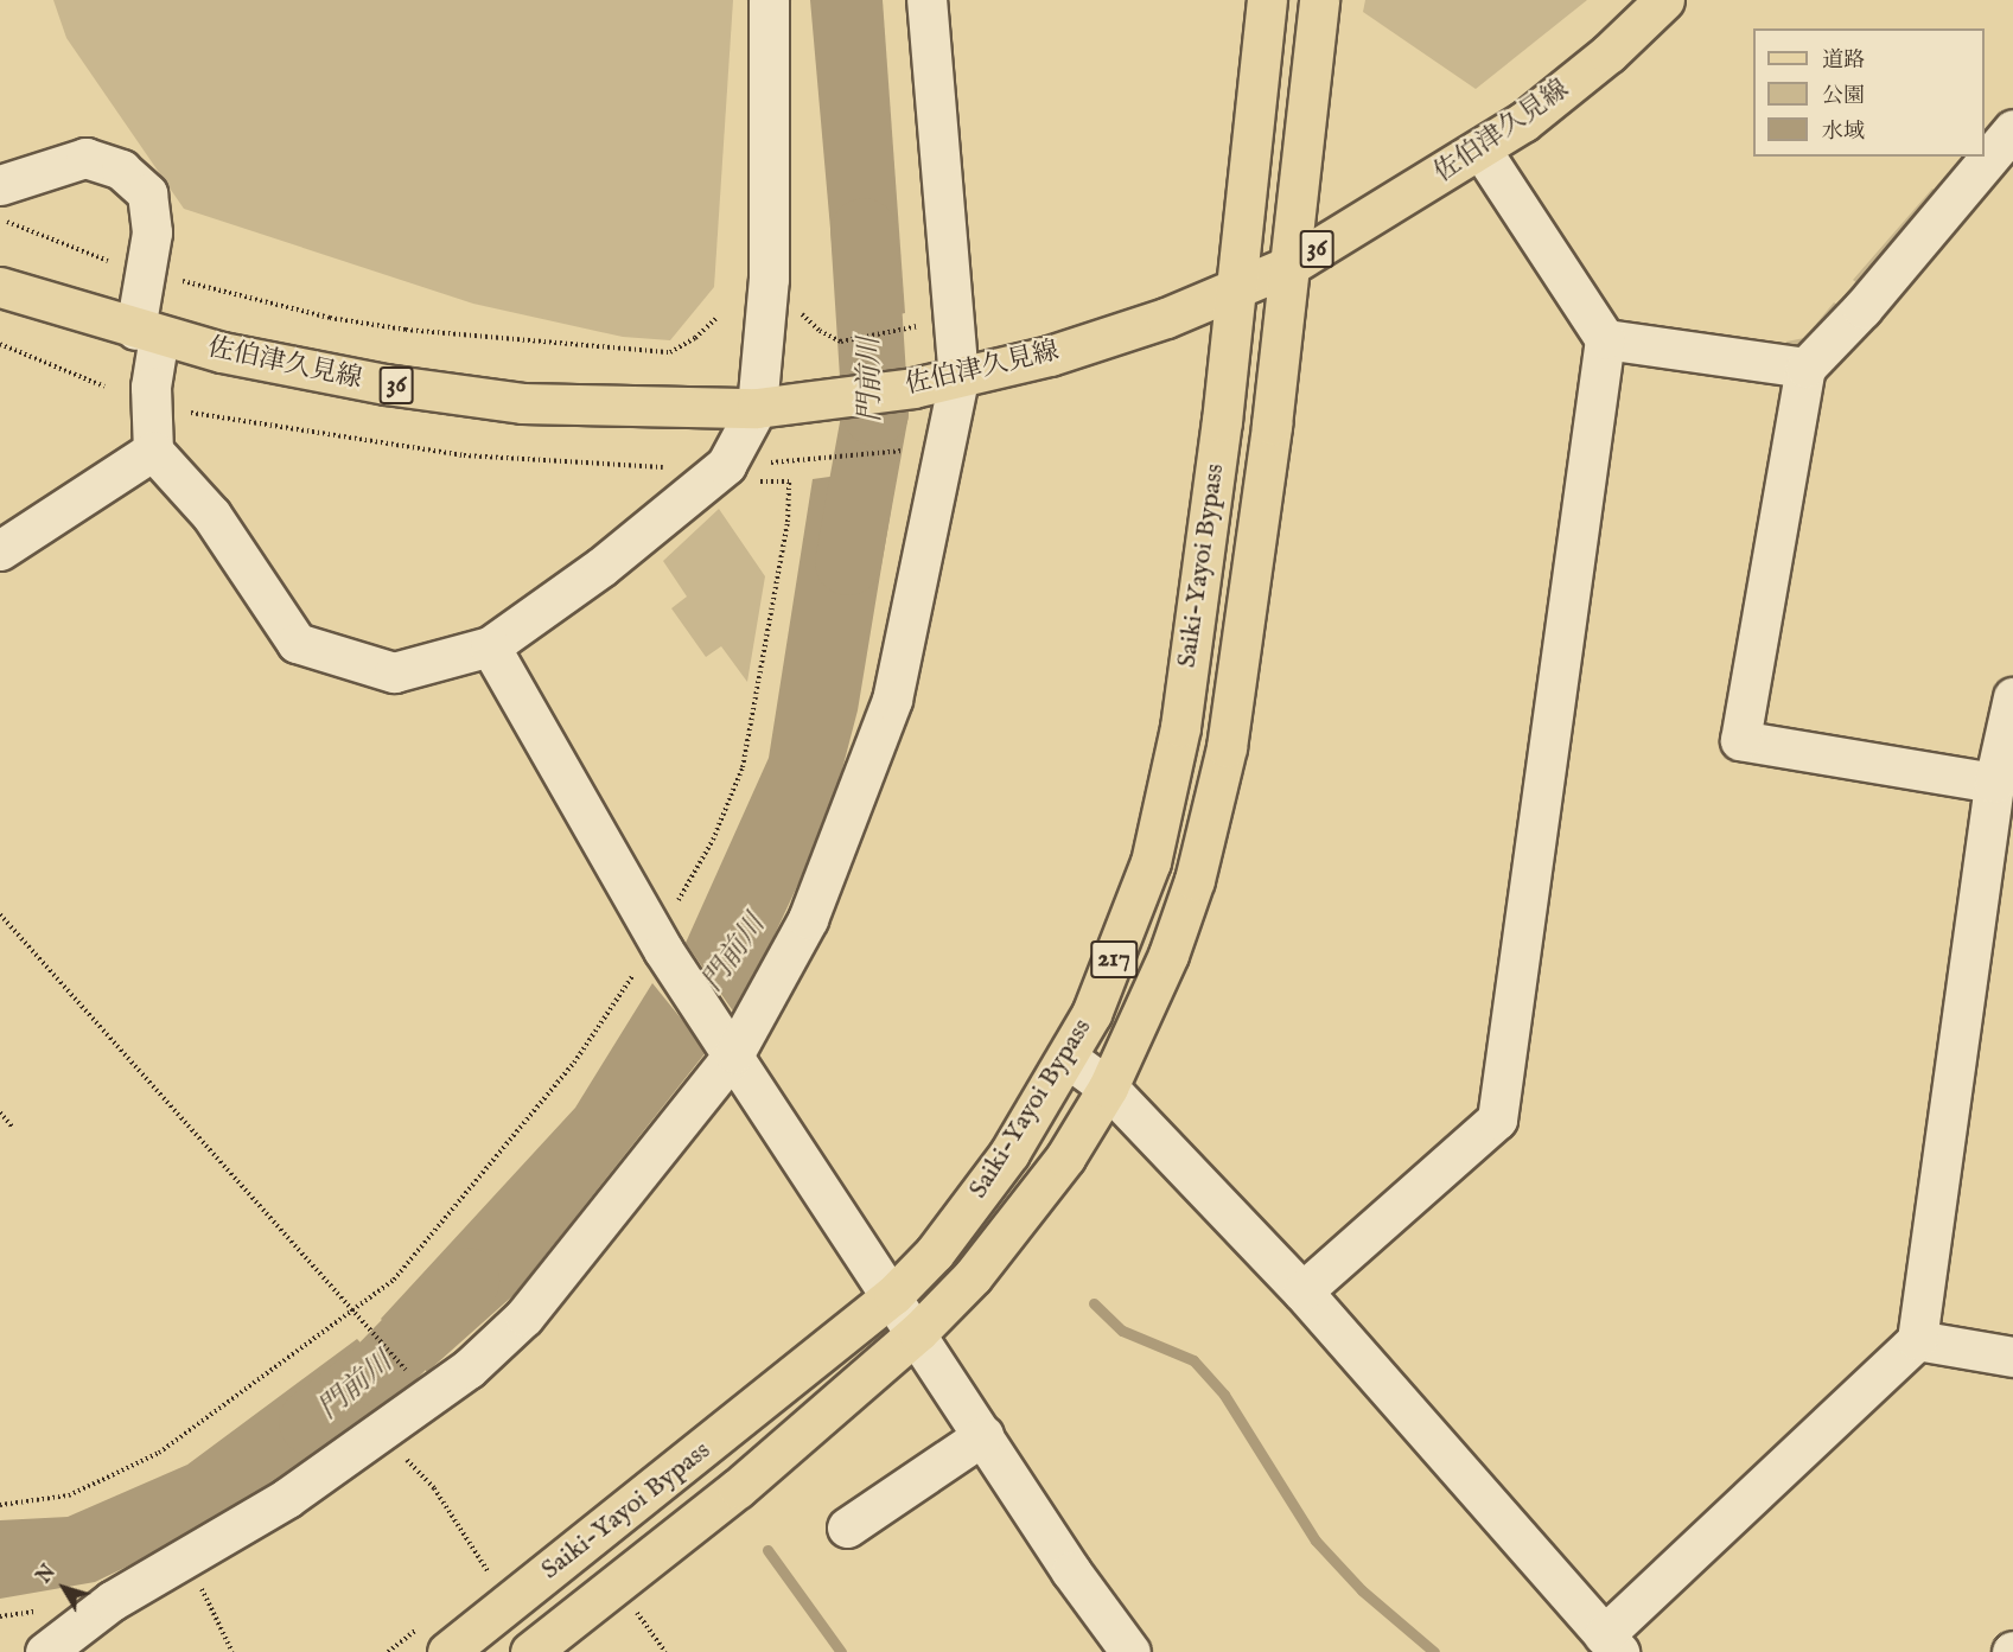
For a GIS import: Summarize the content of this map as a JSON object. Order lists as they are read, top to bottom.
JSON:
{
  "streets": {
    "main road": [
      "佐伯津久見線",
      "36",
      "Saiki-Yayoi Bypass",
      "217"
    ]
  },
  "crossings": [
    ["佐伯津久見線", "Saiki-Yayoi Bypass"]
  ],
  "water": ["門前川"],
  "legend": ["道路", "公園", "水域"],
  "north": "top left"
}
